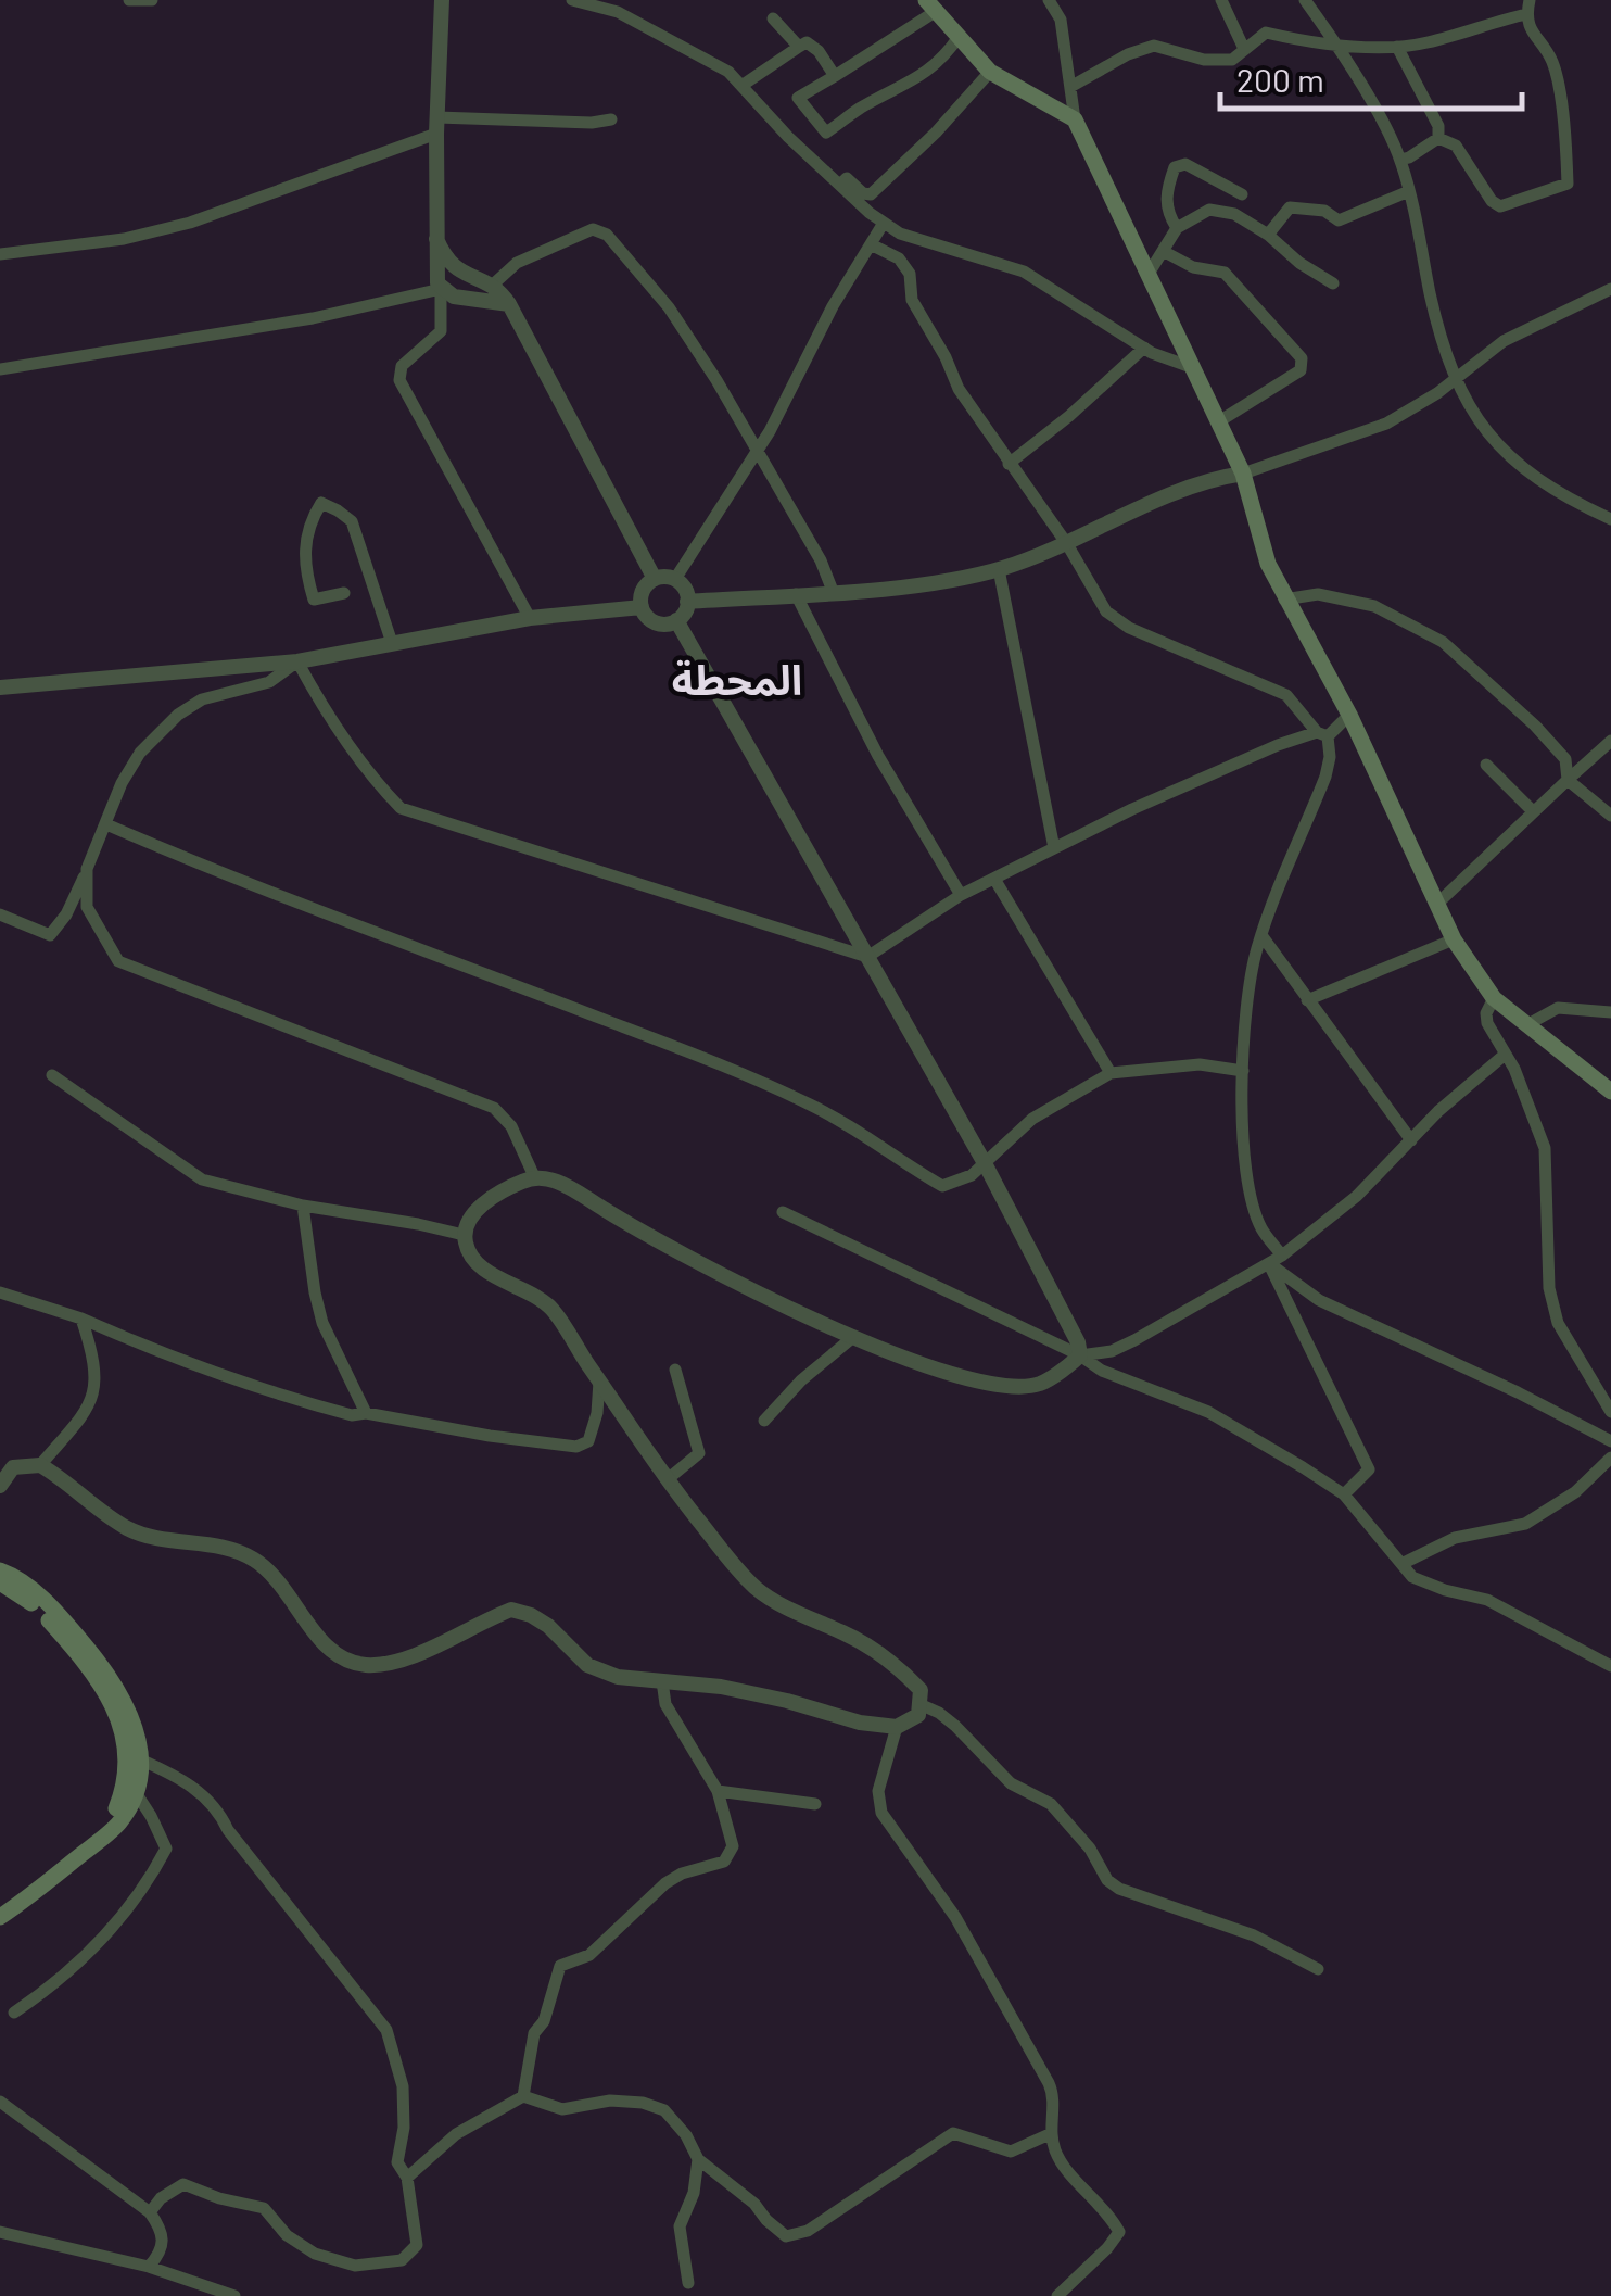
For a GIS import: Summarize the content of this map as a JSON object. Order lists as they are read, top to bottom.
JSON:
{
  "districts": ["المحطة"],
  "scale_bar": "200 m"
}
